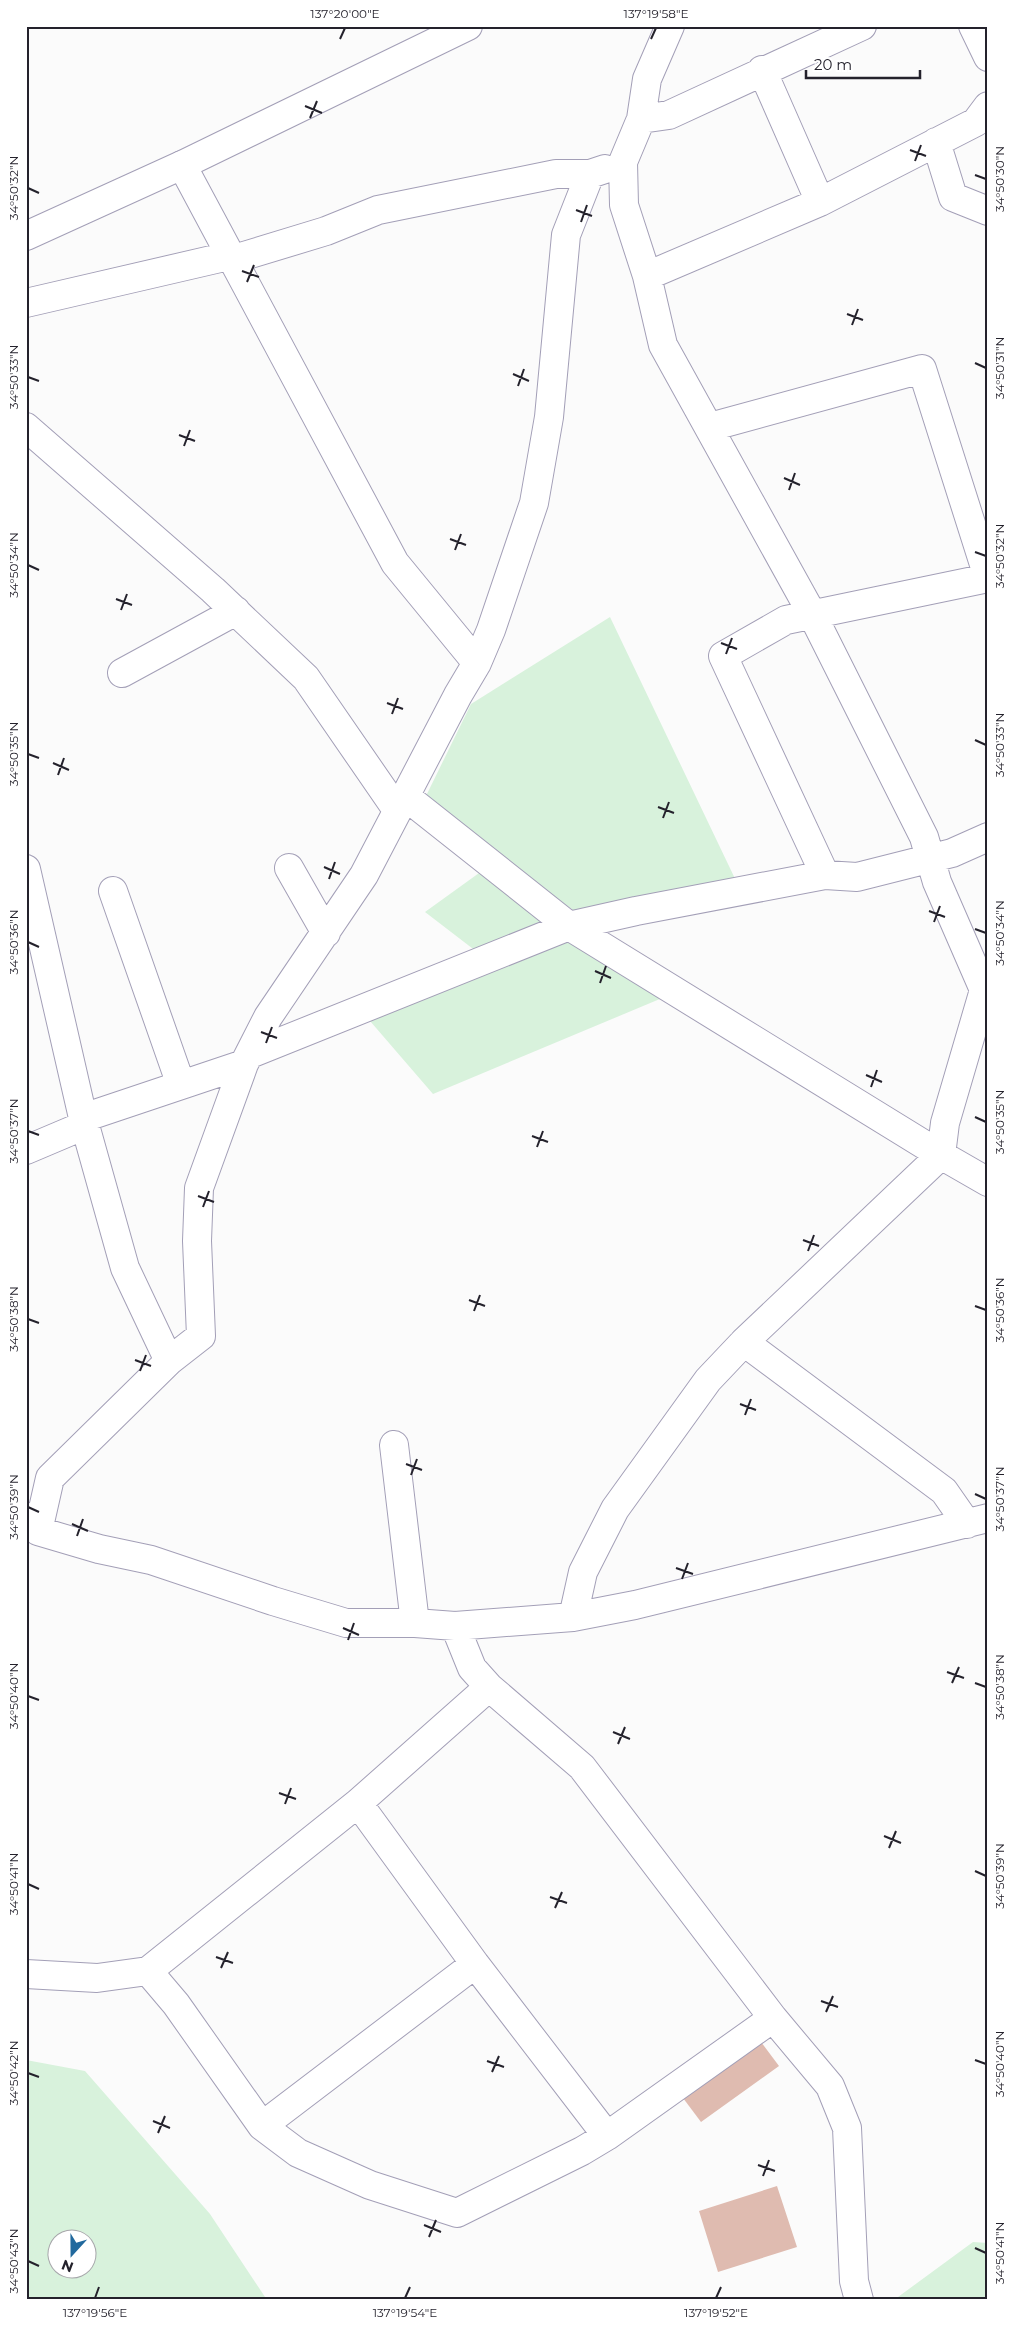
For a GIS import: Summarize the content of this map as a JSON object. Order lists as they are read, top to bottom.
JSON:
{
  "scale_bar": "20 m",
  "north": "bottom",
  "coordinates": [
    "137°20'00\"E",
    "137°19'58\"E",
    "34°50'30\"N",
    "34°50'32\"N",
    "34°50'31\"N",
    "34°50'33\"N",
    "34°50'34\"N",
    "34°50'35\"N",
    "34°50'36\"N",
    "34°50'37\"N",
    "34°50'38\"N",
    "34°50'39\"N",
    "34°50'40\"N",
    "34°50'41\"N",
    "34°50'42\"N",
    "34°50'43\"N",
    "137°19'56\"E",
    "137°19'54\"E",
    "137°19'52\"E"
  ]
}
